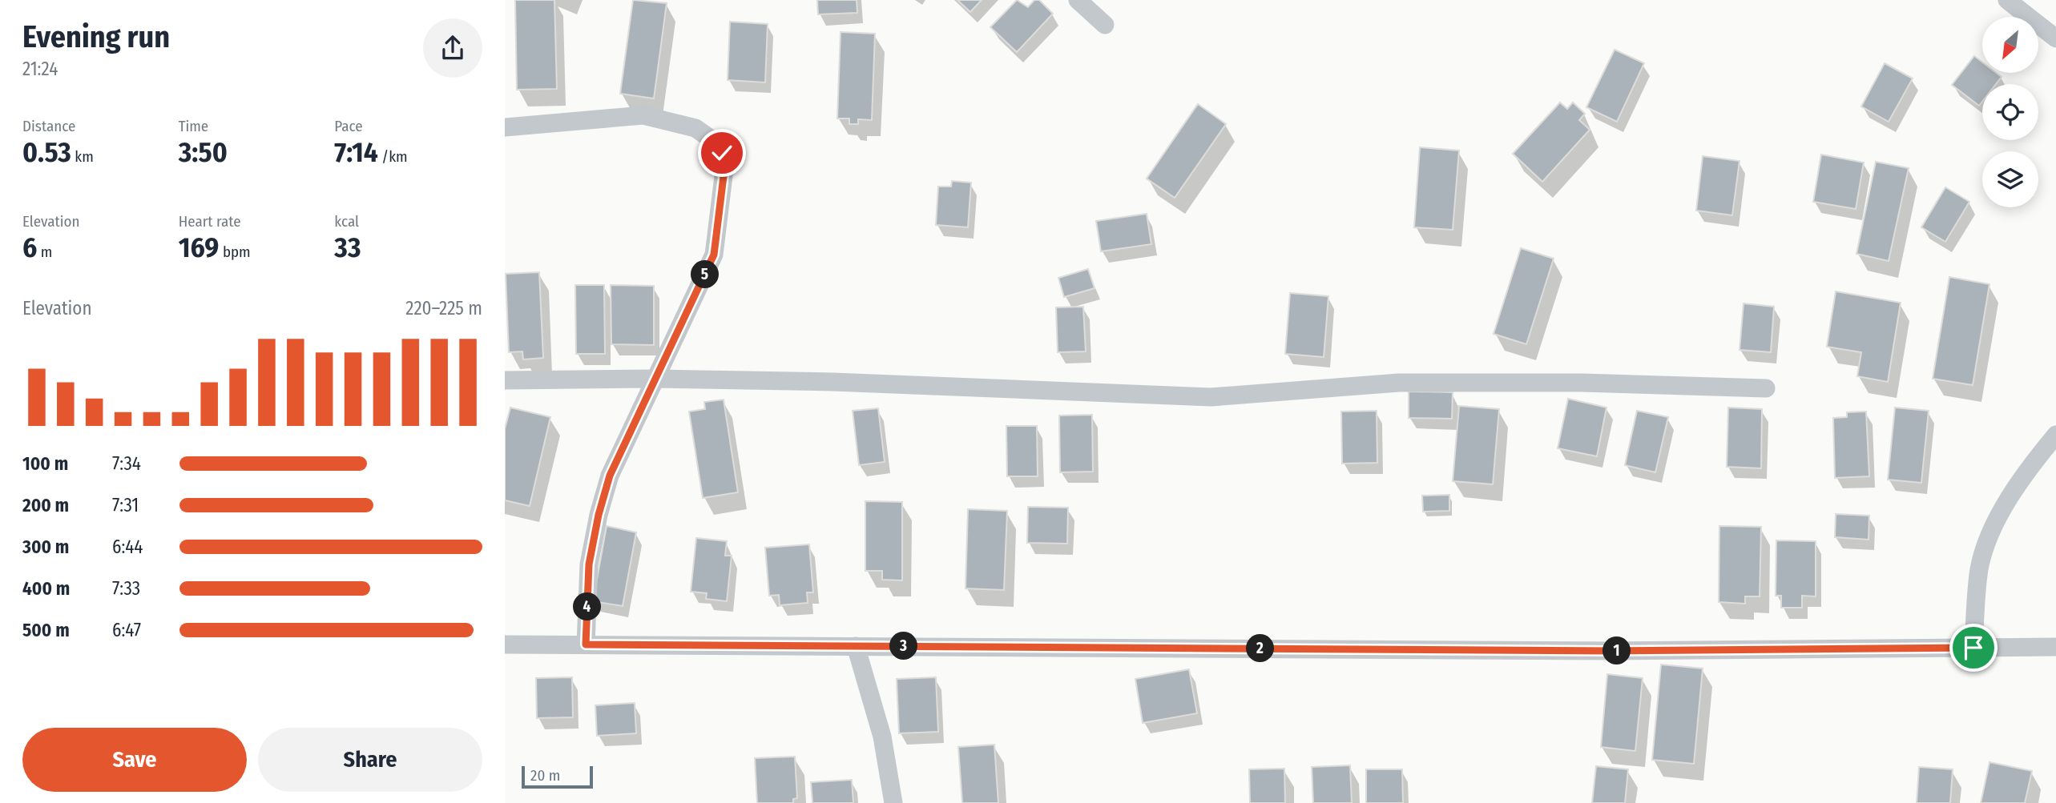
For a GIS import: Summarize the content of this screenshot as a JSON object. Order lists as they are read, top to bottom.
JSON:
{
  "scale_bar": "20 m",
  "north": "bottom left",
  "page": {
    "heading": ["Evening run", "21:24"],
    "stats": [
      ["Distance", "0.53 km"],
      ["Time", "3:50"],
      ["Pace", "7:14 /km"],
      ["Elevation", "6 m"],
      ["Heart rate", "169 bpm"],
      ["kcal", "33"]
    ],
    "pins": [
      "5",
      "4",
      "3",
      "2",
      "1"
    ],
    "chart": ["Elevation", "220–225 m"],
    "list": [
      {
        "name": "100 m",
        "note": "7:34"
      },
      {
        "name": "200 m",
        "note": "7:31"
      },
      {
        "name": "300 m",
        "note": "6:44"
      },
      {
        "name": "400 m",
        "note": "7:33"
      },
      {
        "name": "500 m",
        "note": "6:47"
      }
    ],
    "buttons": ["Save", "Share"],
    "scale": "20 m"
  }
}
